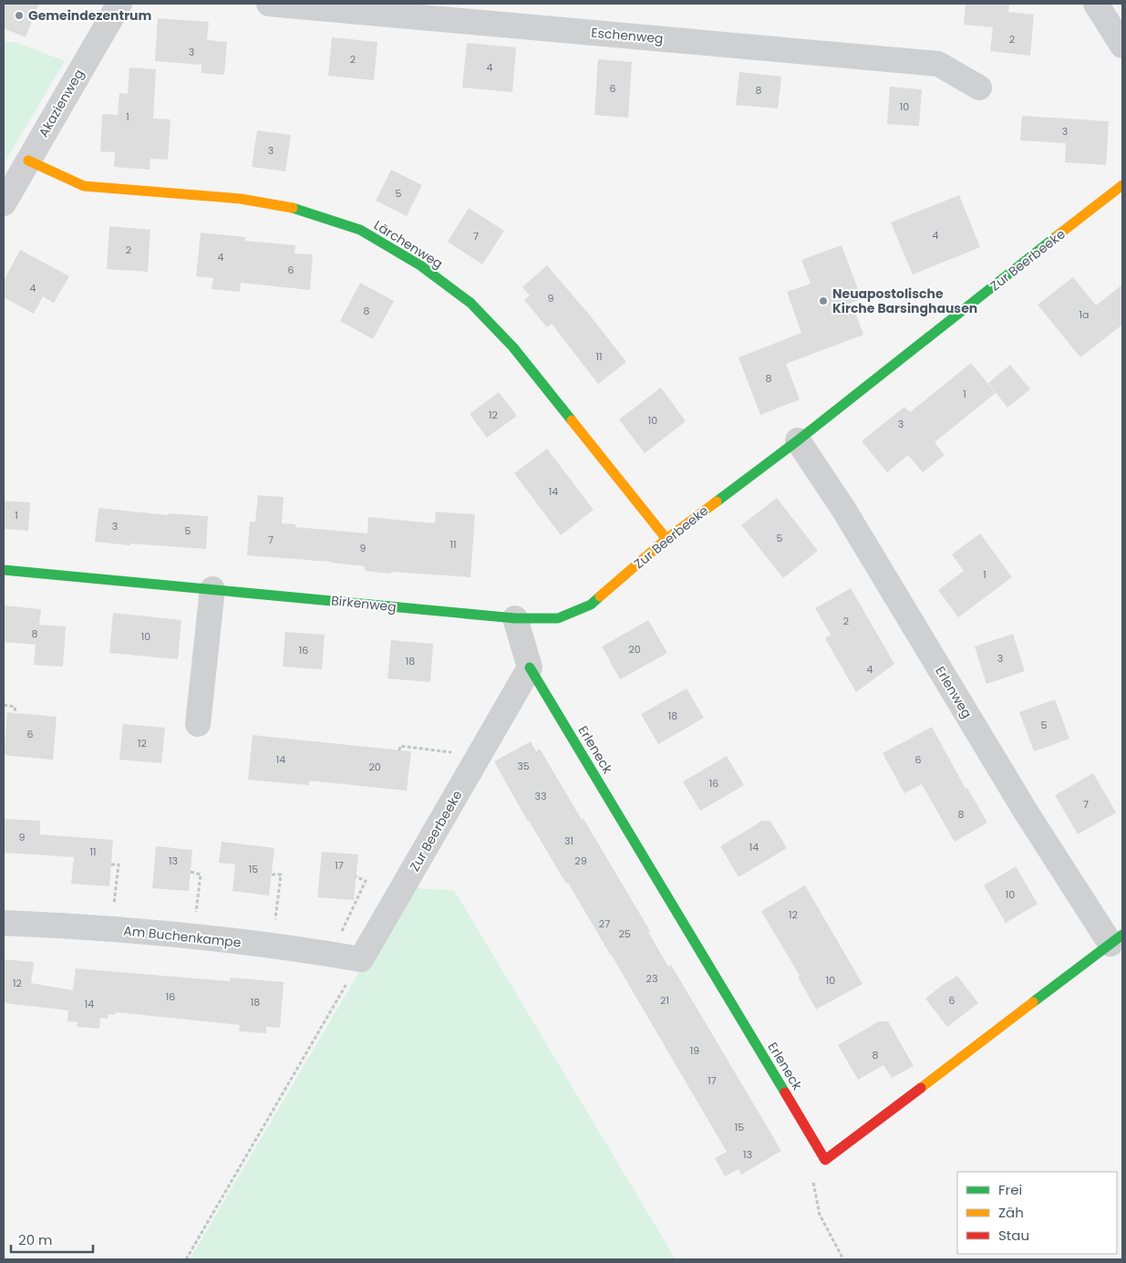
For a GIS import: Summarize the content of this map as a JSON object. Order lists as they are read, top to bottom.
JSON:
{
  "streets": {
    "street": [
      "Eschenweg",
      "Akazienweg",
      "Lärchenweg",
      "Zur Beerbeeke",
      "Birkenweg",
      "Erlenweg",
      "Erleneck",
      "Am Buchenkampe"
    ]
  },
  "crossings": [
    ["Akazienweg", "Lärchenweg"],
    ["Lärchenweg", "Zur Beerbeeke"],
    ["Zur Beerbeeke", "Birkenweg"],
    ["Zur Beerbeeke", "Erlenweg"],
    ["Zur Beerbeeke", "Erleneck"],
    ["Zur Beerbeeke", "Am Buchenkampe"]
  ],
  "places": ["Gemeindezentrum", "Neuapostolische Kirche Barsinghausen"],
  "house_numbers": [
    "2",
    "3",
    "2",
    "4",
    "6",
    "8",
    "10",
    "1",
    "3",
    "3",
    "5",
    "4",
    "7",
    "2",
    "4",
    "6",
    "4",
    "9",
    "8",
    "1a",
    "11",
    "8",
    "1",
    "12",
    "10",
    "3",
    "14",
    "1",
    "3",
    "5",
    "5",
    "7",
    "11",
    "9",
    "1",
    "2",
    "8",
    "10",
    "20",
    "16",
    "3",
    "18",
    "4",
    "18",
    "5",
    "6",
    "12",
    "14",
    "6",
    "35",
    "20",
    "16",
    "33",
    "7",
    "8",
    "9",
    "31",
    "14",
    "11",
    "13",
    "29",
    "17",
    "15",
    "10",
    "12",
    "27",
    "25",
    "23",
    "10",
    "12",
    "16",
    "21",
    "6",
    "18",
    "14",
    "19",
    "8",
    "17",
    "15",
    "13"
  ],
  "legend": ["Frei", "Zäh", "Stau"],
  "scale_bar": "20 m"
}
